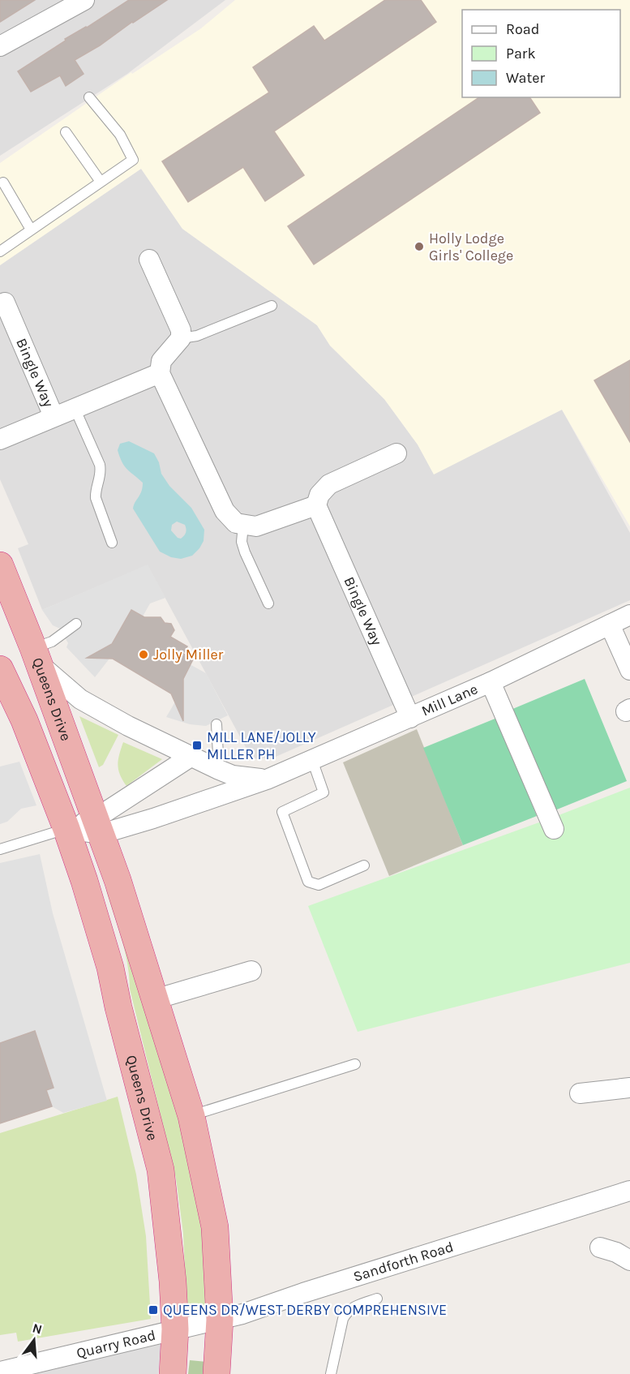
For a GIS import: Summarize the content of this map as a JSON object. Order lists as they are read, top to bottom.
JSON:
{
  "streets": {
    "highway": ["Queens Drive"],
    "street": [
      "Bingle Way",
      "Mill Lane",
      "Sandforth Road",
      "Quarry Road"
    ]
  },
  "crossings": [
    ["Bingle Way", "Mill Lane"],
    ["Queens Drive", "Mill Lane"],
    ["Queens Drive", "Sandforth Road"],
    ["Queens Drive", "Quarry Road"],
    ["Sandforth Road", "Quarry Road"]
  ],
  "places": {
    "other": ["Holly Lodge Girls' College", "Jolly Miller"],
    "transit": ["MILL LANE/JOLLY MILLER PH", "QUEENS DR/WEST DERBY COMPREHENSIVE"]
  },
  "legend": ["Road", "Park", "Water"],
  "north": "top"
}
